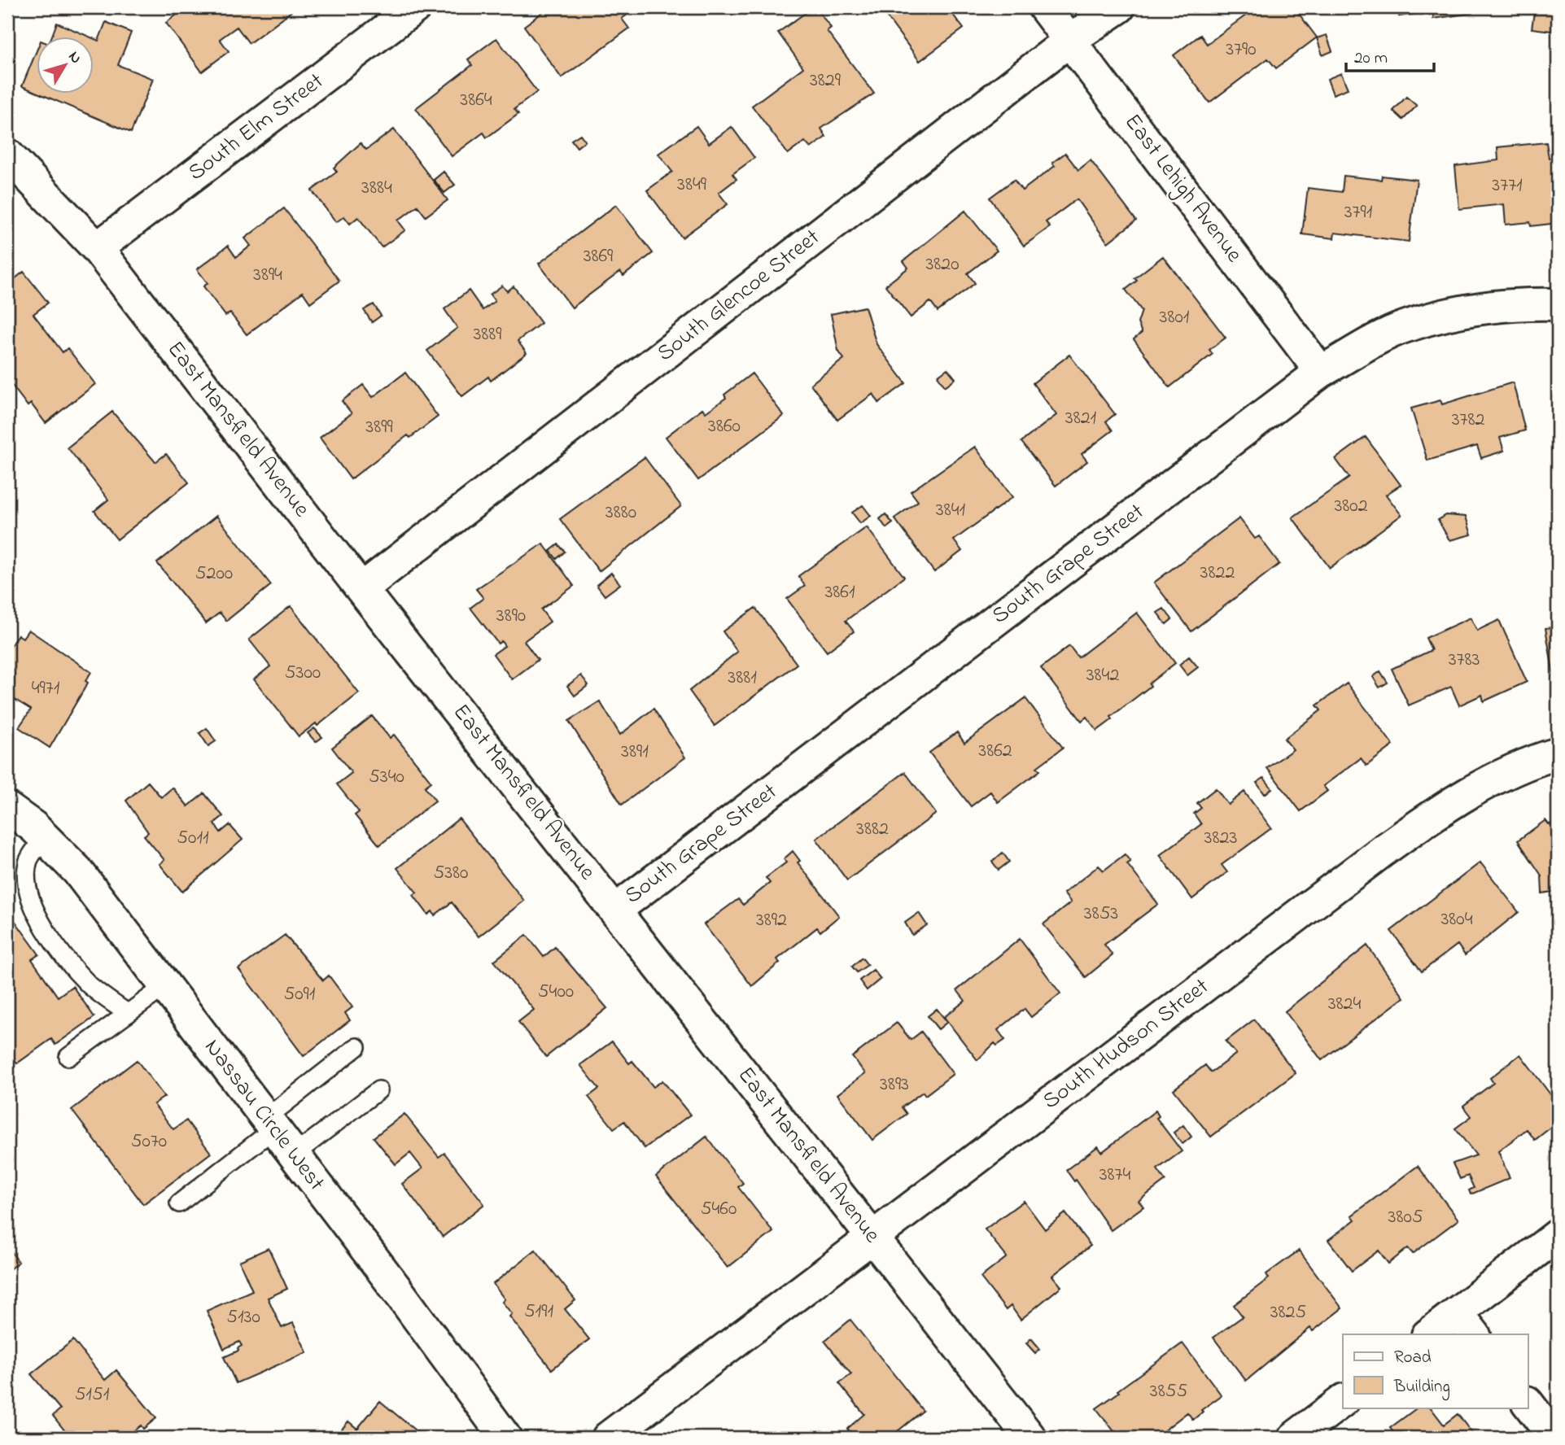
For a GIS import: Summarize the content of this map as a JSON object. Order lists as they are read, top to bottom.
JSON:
{
  "streets": {
    "street": [
      "South Elm Street",
      "East Lehigh Avenue",
      "South Glencoe Street",
      "East Mansfield Avenue",
      "South Grape Street",
      "South Hudson Street",
      "Nassau Circle West"
    ]
  },
  "crossings": [
    ["South Elm Street", "East Mansfield Avenue"],
    ["East Lehigh Avenue", "South Glencoe Street"],
    ["East Lehigh Avenue", "South Grape Street"],
    ["South Glencoe Street", "East Mansfield Avenue"],
    ["East Mansfield Avenue", "South Grape Street"],
    ["East Mansfield Avenue", "South Hudson Street"]
  ],
  "house_numbers": [
    "3790",
    "3829",
    "3864",
    "3849",
    "3771",
    "3884",
    "3791",
    "3869",
    "3820",
    "3894",
    "3801",
    "3889",
    "3821",
    "3782",
    "3860",
    "3899",
    "3802",
    "3841",
    "3880",
    "3822",
    "5200",
    "3861",
    "3890",
    "3783",
    "5300",
    "3842",
    "3881",
    "4971",
    "3862",
    "3891",
    "5340",
    "3882",
    "5011",
    "3823",
    "5380",
    "3853",
    "3804",
    "3892",
    "5400",
    "5091",
    "3824",
    "3893",
    "5070",
    "3874",
    "5460",
    "3805",
    "5191",
    "3825",
    "5130",
    "3855",
    "5151"
  ],
  "legend": ["Road", "Building"],
  "scale_bar": "20 m",
  "north": "top right"
}
